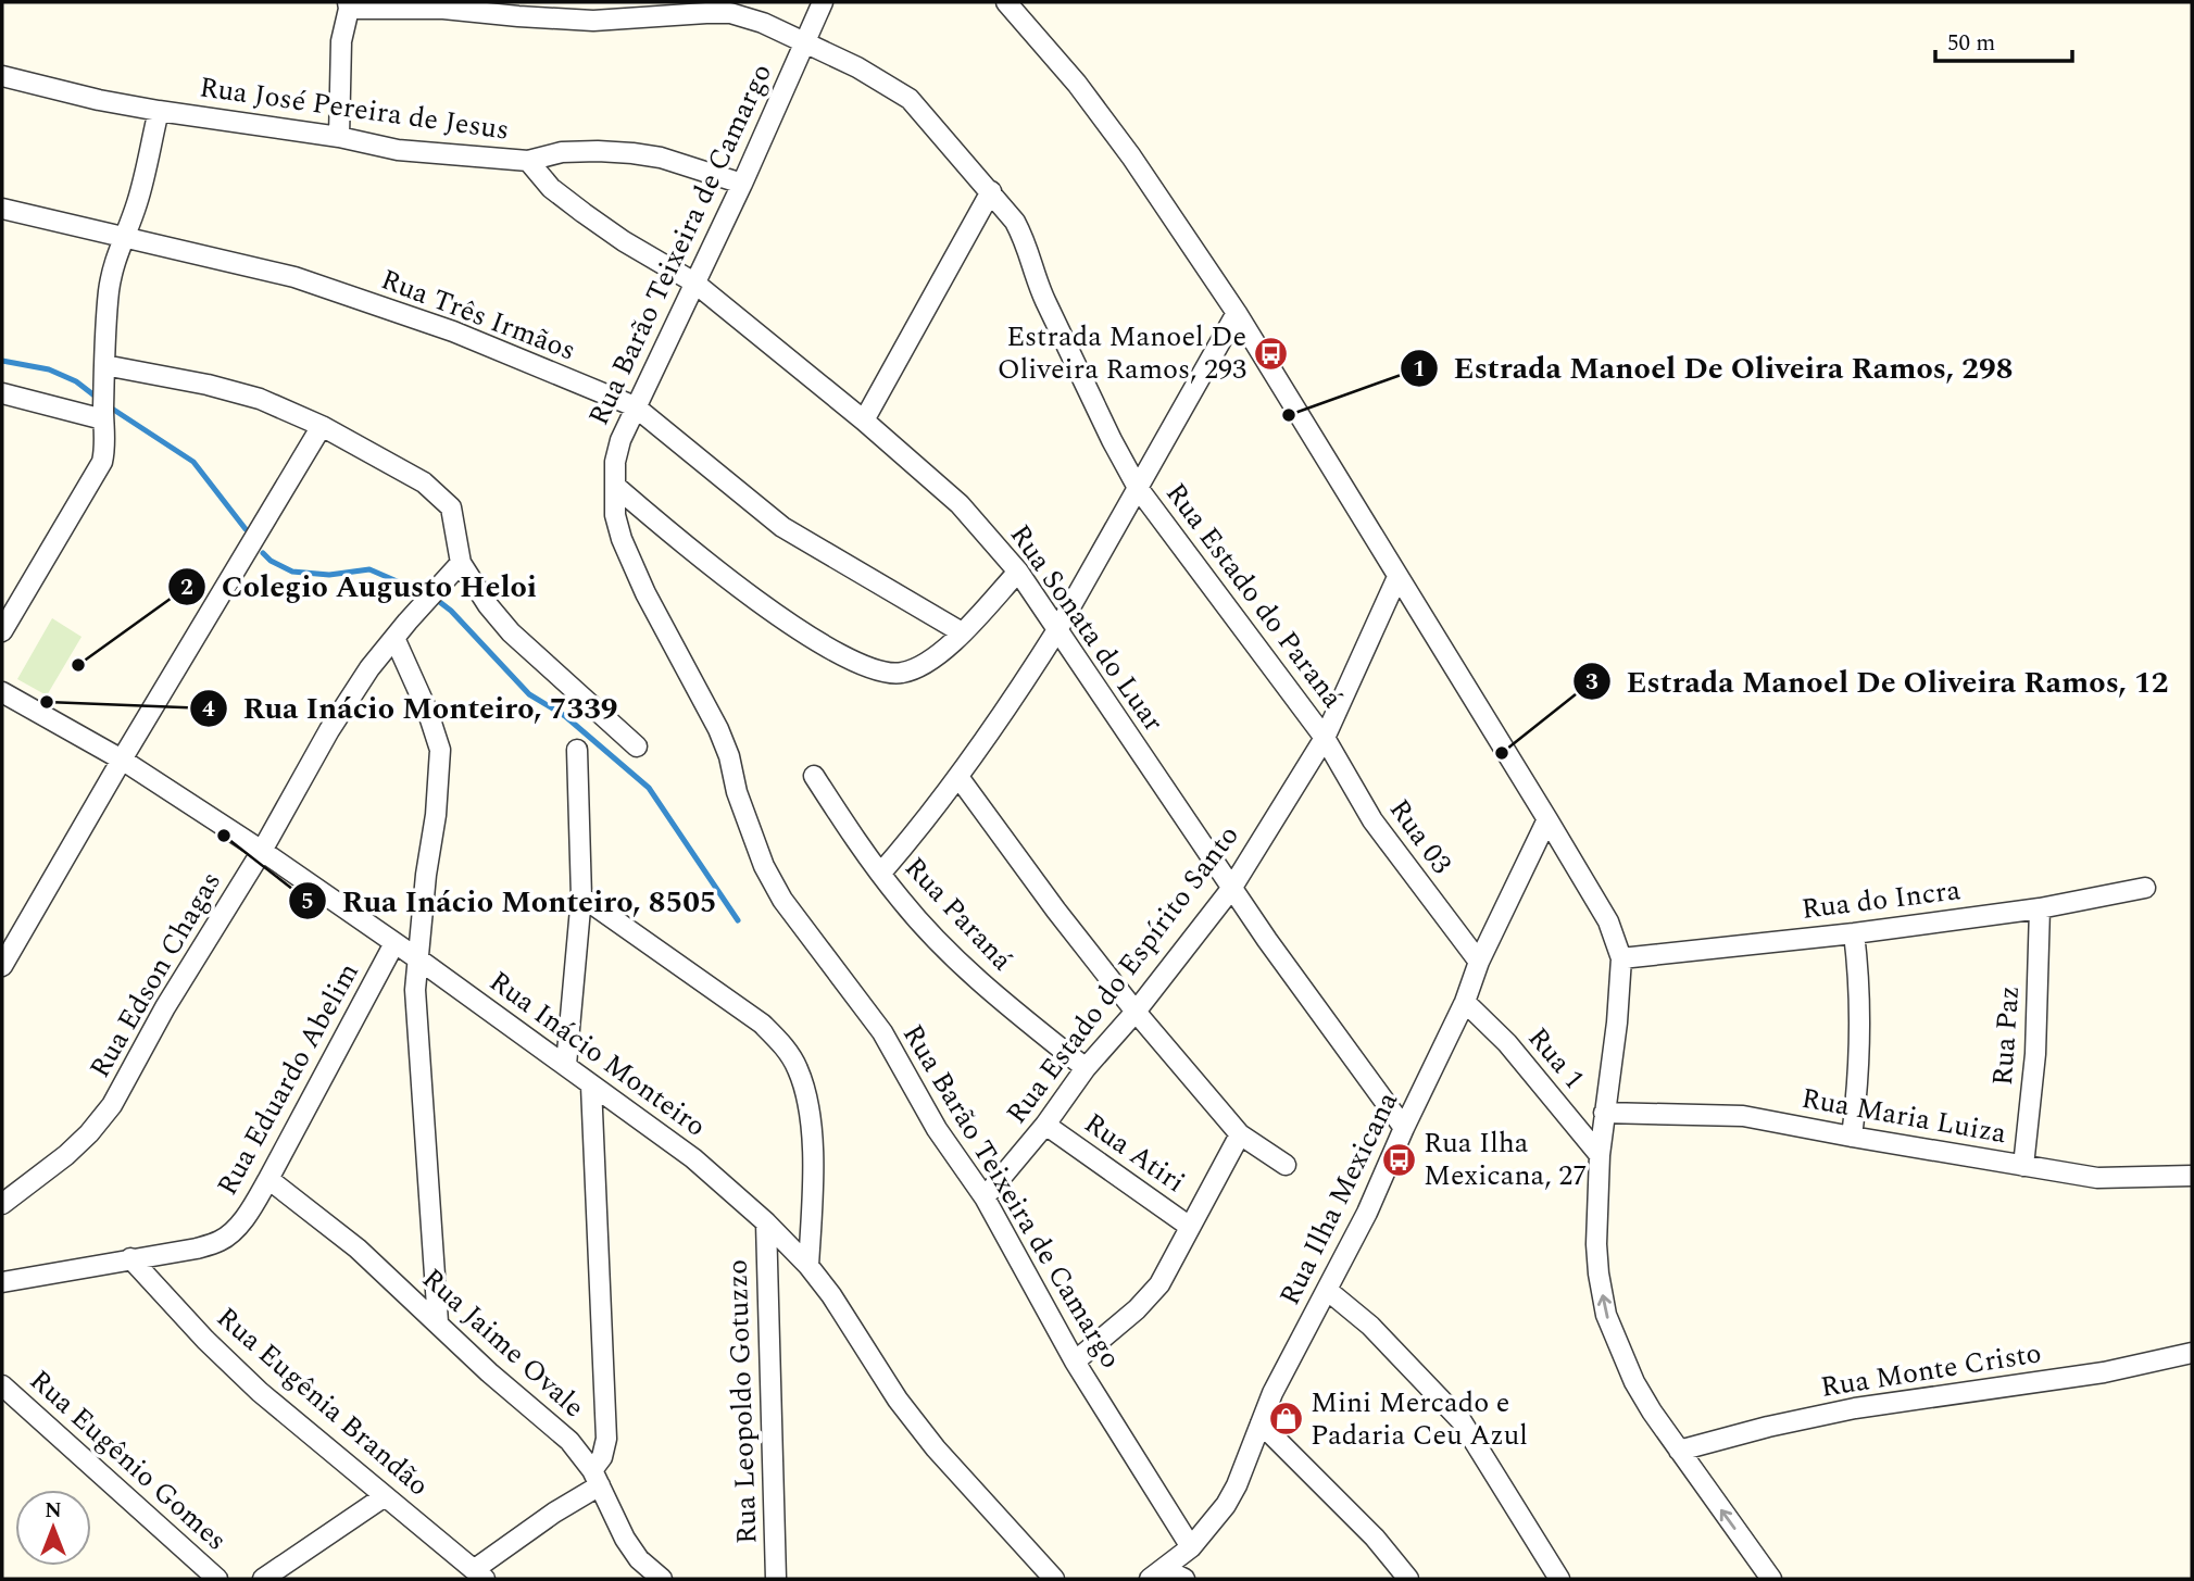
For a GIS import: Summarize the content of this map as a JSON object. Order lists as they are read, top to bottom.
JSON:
{
  "streets": {
    "street": [
      "Rua José Pereira de Jesus",
      "Rua Barão Teixeira de Camargo",
      "Rua Três Irmãos",
      "Rua Estado do Paraná",
      "Rua Sonata do Luar",
      "Rua 03",
      "Rua do Incra",
      "Rua Paraná",
      "Rua Edson Chagas",
      "Rua Estado do Espírito Santo",
      "Rua Paz",
      "Rua Inácio Monteiro",
      "Rua 1",
      "Rua Eduardo Abelim",
      "Rua Maria Luiza",
      "Rua Atiri",
      "Rua Ilha Mexicana",
      "Rua Jaime Ovale",
      "Rua Monte Cristo",
      "Rua Eugênia Brandão",
      "Rua Leopoldo Gotuzzo",
      "Rua Eugênio Gomes"
    ]
  },
  "crossings": [
    ["Rua José Pereira de Jesus", "Rua Barão Teixeira de Camargo"],
    ["Rua José Pereira de Jesus", "Rua Sonata do Luar"],
    ["Rua Barão Teixeira de Camargo", "Rua Três Irmãos"],
    ["Rua Barão Teixeira de Camargo", "Rua Estado do Paraná"],
    ["Rua Barão Teixeira de Camargo", "Rua Sonata do Luar"],
    ["Rua Barão Teixeira de Camargo", "Rua Estado do Espírito Santo"],
    ["Rua Barão Teixeira de Camargo", "Rua Ilha Mexicana"],
    ["Rua Estado do Paraná", "Rua 03"],
    ["Rua Estado do Paraná", "Rua Estado do Espírito Santo"],
    ["Rua Sonata do Luar", "Rua Estado do Espírito Santo"],
    ["Rua Sonata do Luar", "Rua Ilha Mexicana"],
    ["Rua 03", "Rua Estado do Espírito Santo"],
    ["Rua 03", "Rua Ilha Mexicana"],
    ["Rua do Incra", "Rua Paz"],
    ["Rua Paraná", "Rua Estado do Espírito Santo"],
    ["Rua Edson Chagas", "Rua Inácio Monteiro"],
    ["Rua Estado do Espírito Santo", "Rua Atiri"],
    ["Rua Paz", "Rua Maria Luiza"],
    ["Rua Inácio Monteiro", "Rua Eduardo Abelim"],
    ["Rua Inácio Monteiro", "Rua Leopoldo Gotuzzo"],
    ["Rua 1", "Rua Ilha Mexicana"],
    ["Rua Eduardo Abelim", "Rua Jaime Ovale"],
    ["Rua Eduardo Abelim", "Rua Eugênia Brandão"]
  ],
  "places": {
    "bus stop": ["Estrada Manoel De Oliveira Ramos, 293", "Rua Ilha Mexicana, 27"],
    "other": [
      "Estrada Manoel De Oliveira Ramos, 298",
      "Colegio Augusto Heloi",
      "Rua Inácio Monteiro, 7339",
      "Estrada Manoel De Oliveira Ramos, 12",
      "Rua Inácio Monteiro, 8505"
    ],
    "shop": ["Mini Mercado e Padaria Ceu Azul"]
  },
  "scale_bar": "50 m",
  "north": "top"
}
